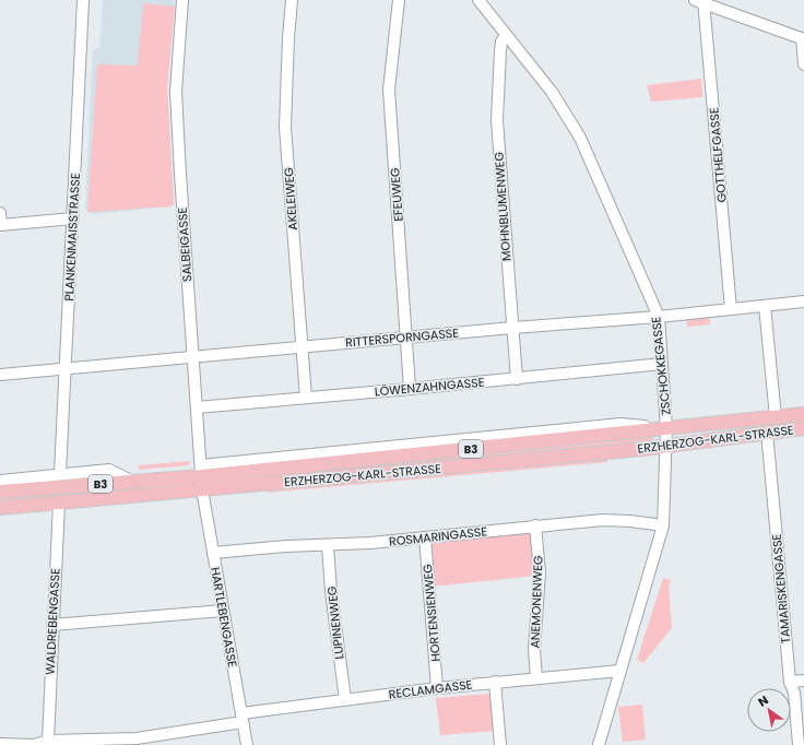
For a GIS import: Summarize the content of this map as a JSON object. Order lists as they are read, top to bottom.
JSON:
{
  "streets": {
    "main road": ["ERZHERZOG-KARL-STRASSE", "B3"],
    "street": [
      "GOTTHELFGASSE",
      "EFEUWEG",
      "AKELEIWEG",
      "MOHNBLUMENWEG",
      "PLANKENMAISSTRASSE",
      "SALBEIGASSE",
      "RITTERSPORNGASSE",
      "ZSCHOKKEGASSE",
      "LÖWENZAHNGASSE",
      "ROSMARINGASSE",
      "TAMARISKENGASSE",
      "ANEMONENWEG",
      "HORTENSIENWEG",
      "HARTLEBENGASSE",
      "WALDREBENGASSE",
      "LUPINENWEG",
      "RECLAMGASSE"
    ]
  },
  "crossings": [
    ["GOTTHELFGASSE", "RITTERSPORNGASSE"],
    ["EFEUWEG", "RITTERSPORNGASSE"],
    ["EFEUWEG", "LÖWENZAHNGASSE"],
    ["AKELEIWEG", "RITTERSPORNGASSE"],
    ["AKELEIWEG", "LÖWENZAHNGASSE"],
    ["MOHNBLUMENWEG", "RITTERSPORNGASSE"],
    ["MOHNBLUMENWEG", "ZSCHOKKEGASSE"],
    ["MOHNBLUMENWEG", "LÖWENZAHNGASSE"],
    ["PLANKENMAISSTRASSE", "RITTERSPORNGASSE"],
    ["SALBEIGASSE", "RITTERSPORNGASSE"],
    ["SALBEIGASSE", "LÖWENZAHNGASSE"],
    ["SALBEIGASSE", "ERZHERZOG-KARL-STRASSE"],
    ["SALBEIGASSE", "HARTLEBENGASSE"],
    ["RITTERSPORNGASSE", "ZSCHOKKEGASSE"],
    ["ZSCHOKKEGASSE", "LÖWENZAHNGASSE"],
    ["ZSCHOKKEGASSE", "ERZHERZOG-KARL-STRASSE"],
    ["ZSCHOKKEGASSE", "ROSMARINGASSE"],
    ["ZSCHOKKEGASSE", "RECLAMGASSE"],
    ["ERZHERZOG-KARL-STRASSE", "TAMARISKENGASSE"],
    ["ERZHERZOG-KARL-STRASSE", "HARTLEBENGASSE"],
    ["ERZHERZOG-KARL-STRASSE", "WALDREBENGASSE"],
    ["ROSMARINGASSE", "ANEMONENWEG"],
    ["ROSMARINGASSE", "HORTENSIENWEG"],
    ["ROSMARINGASSE", "HARTLEBENGASSE"],
    ["ROSMARINGASSE", "LUPINENWEG"],
    ["ANEMONENWEG", "RECLAMGASSE"],
    ["HORTENSIENWEG", "RECLAMGASSE"],
    ["HARTLEBENGASSE", "RECLAMGASSE"],
    ["WALDREBENGASSE", "RECLAMGASSE"],
    ["LUPINENWEG", "RECLAMGASSE"]
  ],
  "north": "top left"
}
